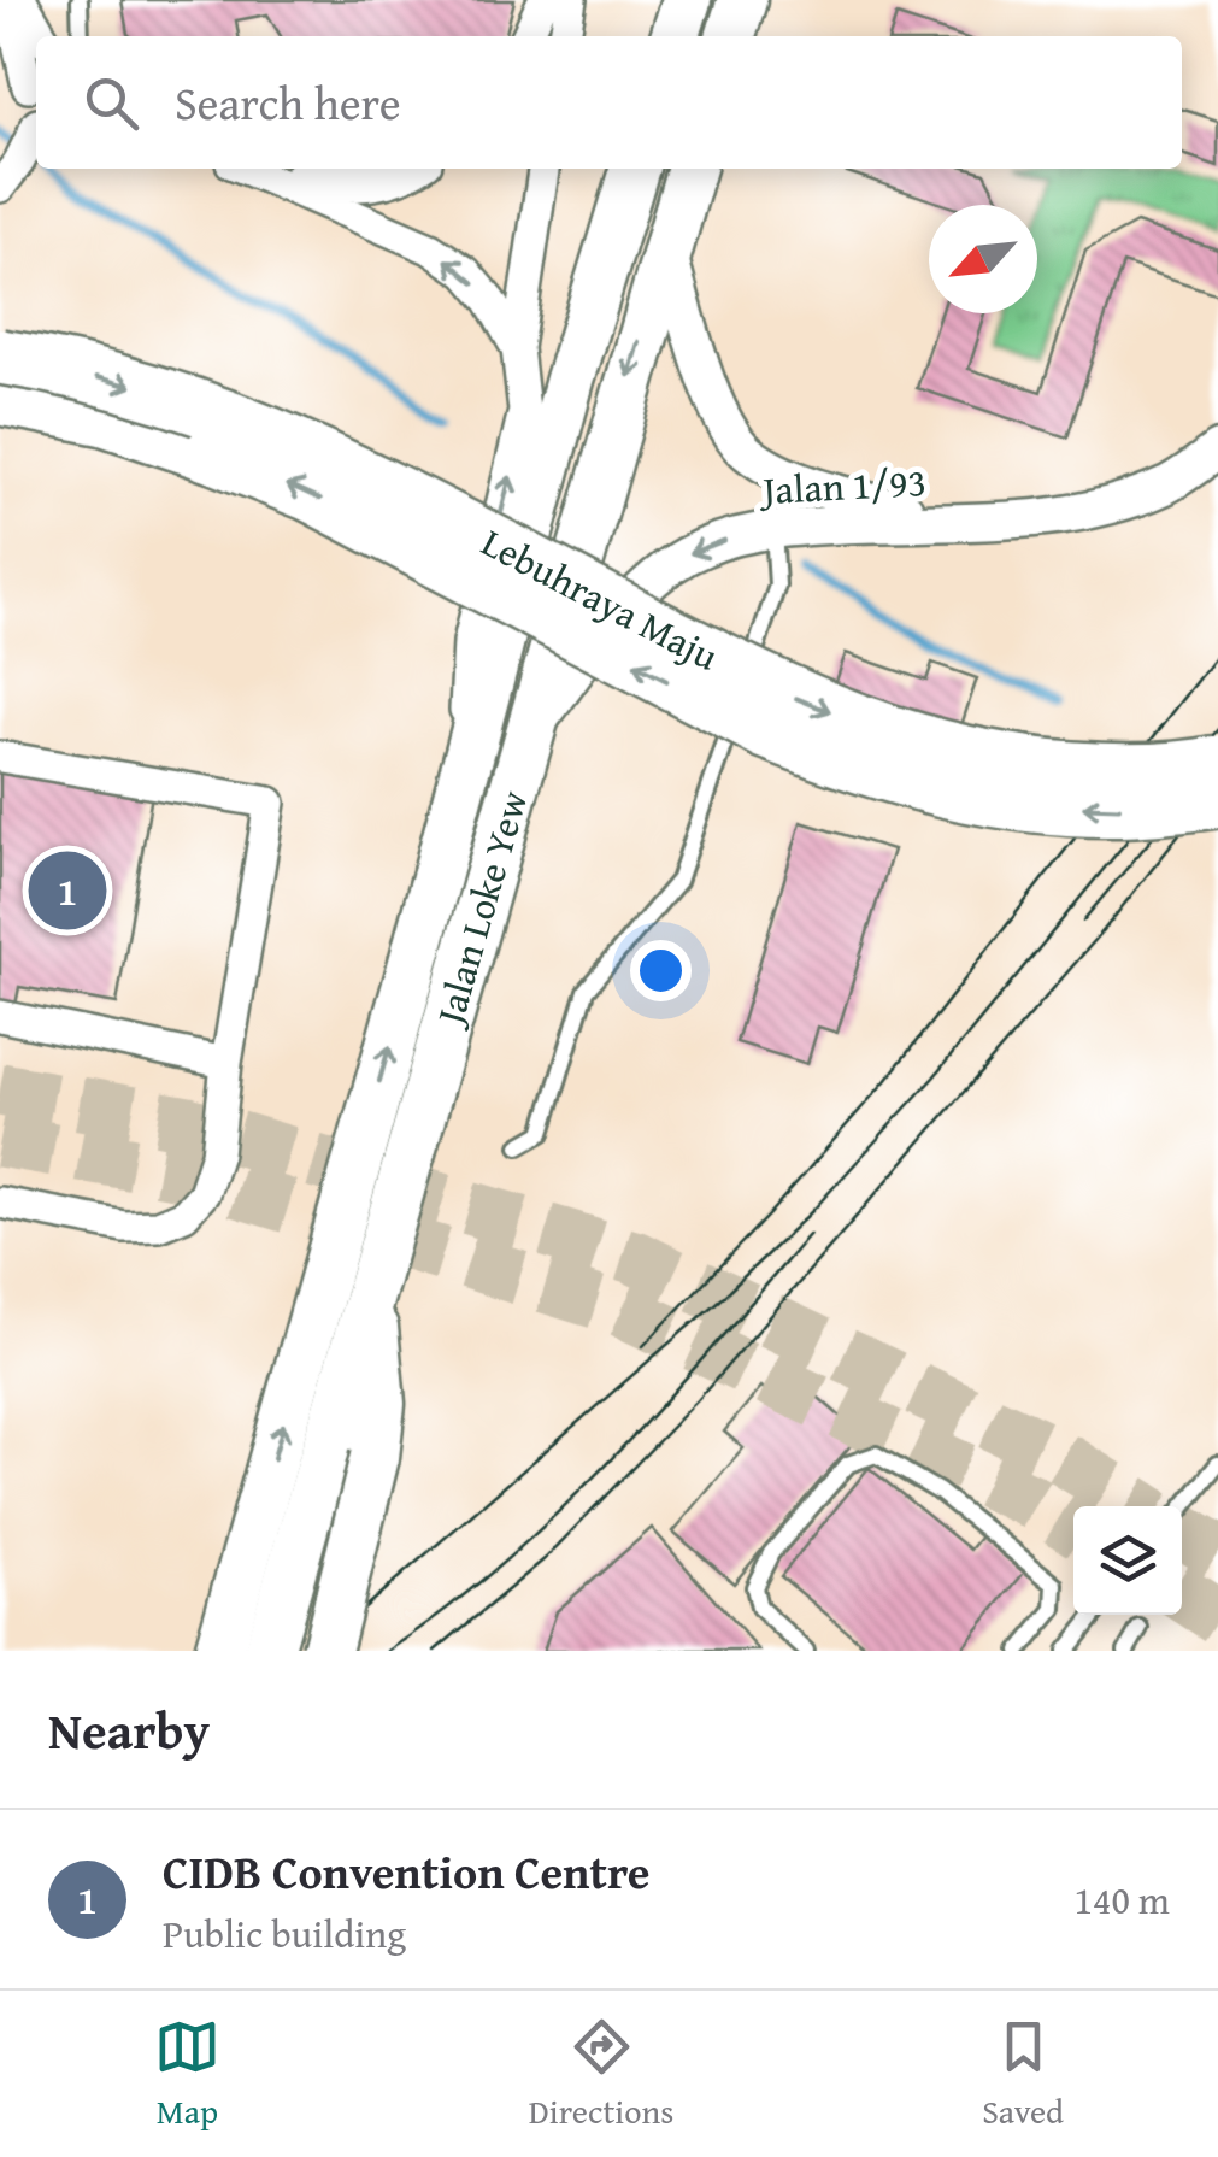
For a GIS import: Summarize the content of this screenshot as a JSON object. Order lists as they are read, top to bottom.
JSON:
{
  "streets": {
    "highway": ["Lebuhraya Maju", "Jalan Loke Yew"],
    "street": ["Jalan 1/93"]
  },
  "crossings": [
    ["Jalan 1/93", "Jalan Loke Yew"]
  ],
  "north": "bottom left",
  "page": {
    "search": "Search here",
    "pins": "1",
    "heading": "Nearby",
    "list": [
      {
        "mark": "1",
        "name": "CIDB Convention Centre",
        "note": "Public building",
        "value": "140 m"
      }
    ],
    "nav": ["Map", "Directions", "Saved"]
  }
}
